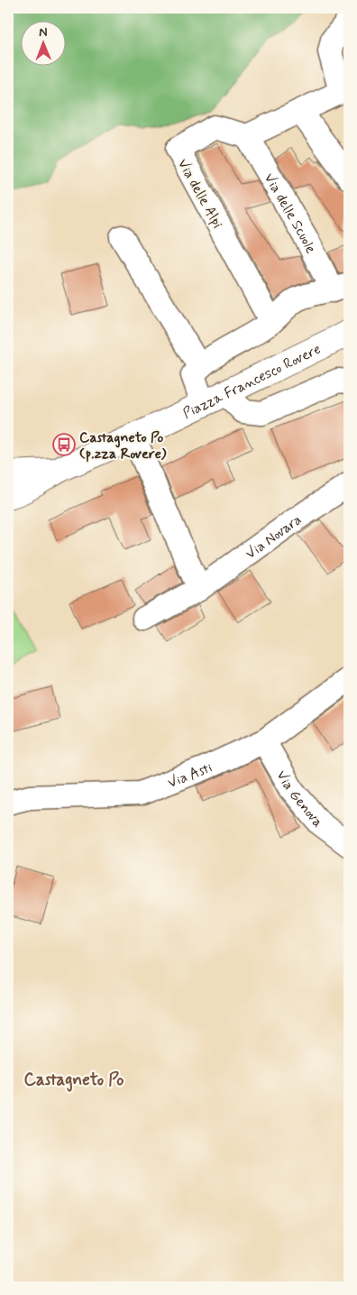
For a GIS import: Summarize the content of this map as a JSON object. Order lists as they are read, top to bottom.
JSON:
{
  "streets": {
    "street": [
      "Via delle Alpi",
      "Via delle Scuole",
      "Piazza Francesco Rovere",
      "Via Novara",
      "Via Asti",
      "Via Genova"
    ]
  },
  "crossings": [
    ["Via delle Alpi", "Via delle Scuole"],
    ["Via Asti", "Via Genova"]
  ],
  "districts": ["Castagneto Po"],
  "places": {
    "bus stop": ["Castagneto Po (p.zza Rovere)"]
  },
  "north": "top"
}
